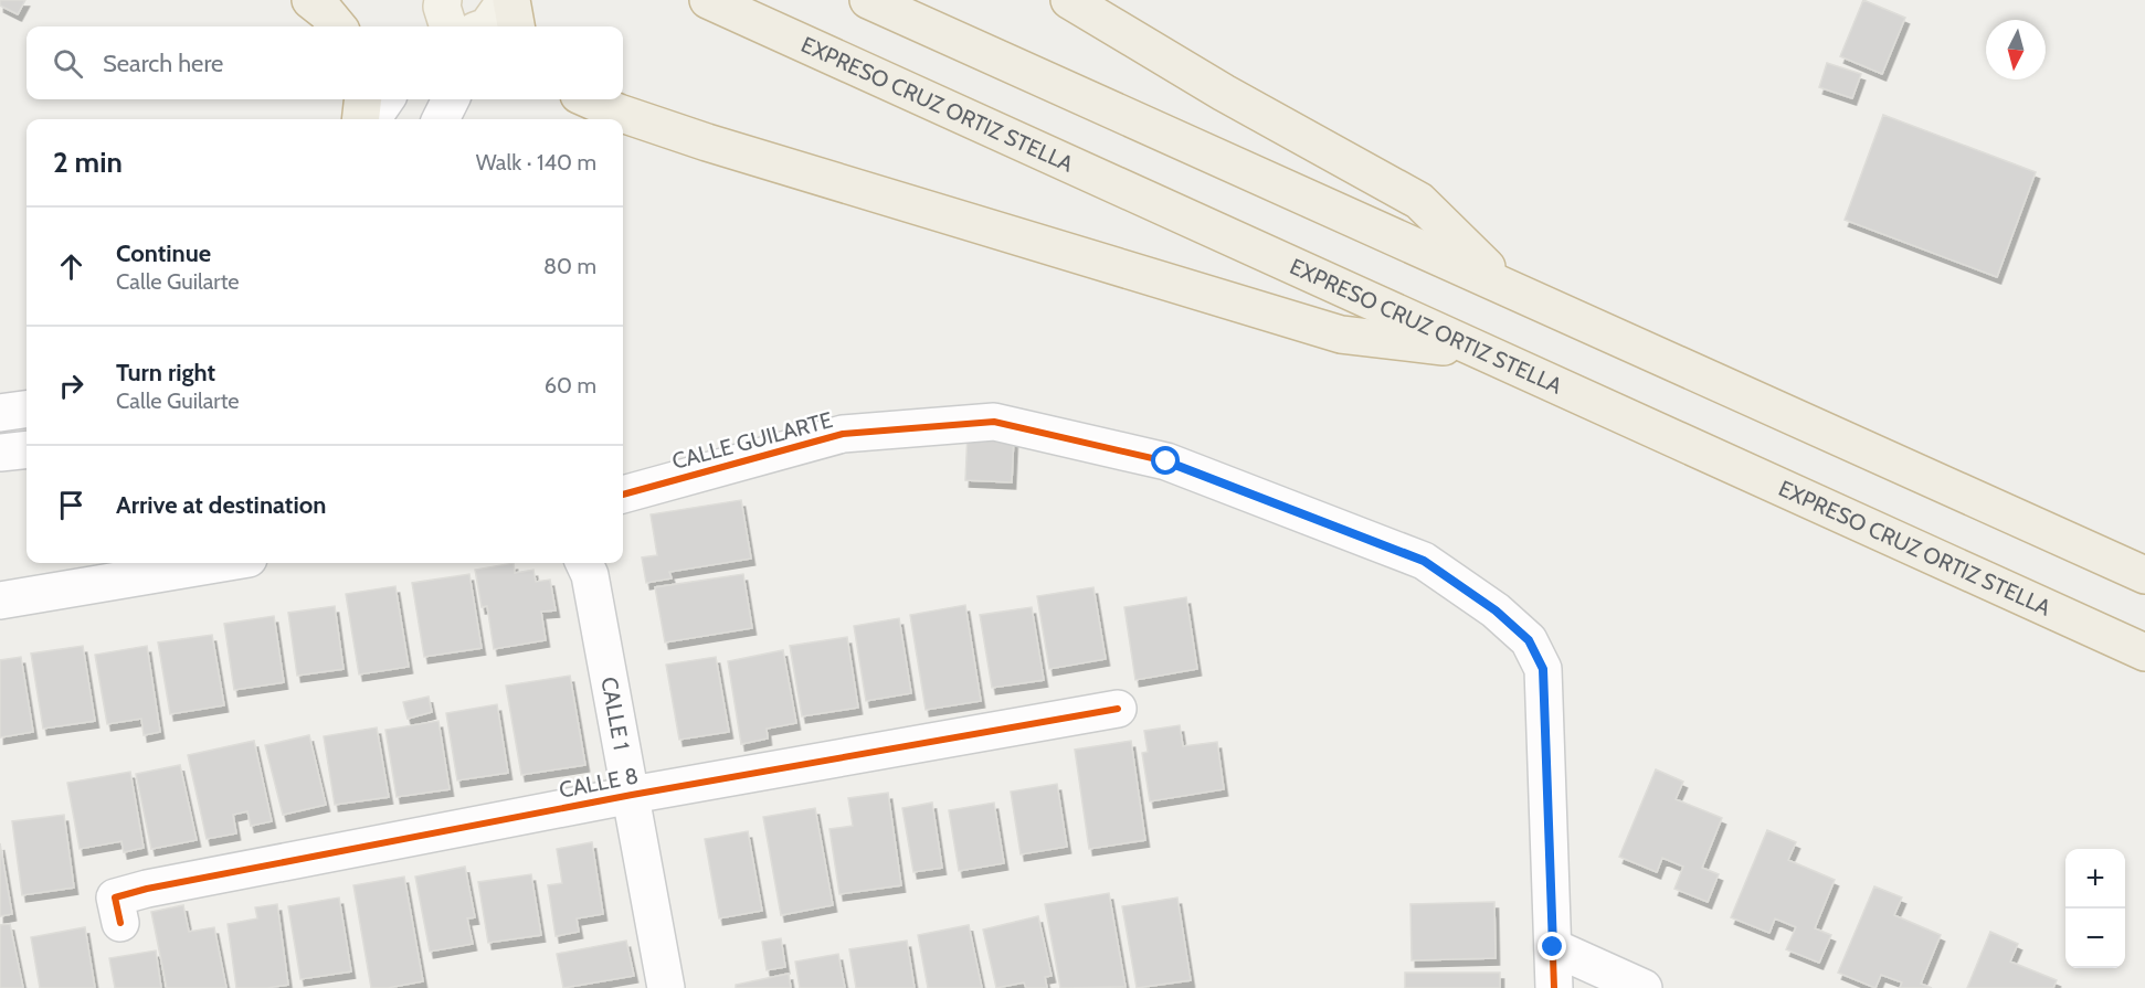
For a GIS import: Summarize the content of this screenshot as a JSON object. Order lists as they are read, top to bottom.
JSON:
{
  "streets": {
    "highway": ["EXPRESO CRUZ ORTIZ STELLA"],
    "street": ["CALLE GUILARTE", "CALLE 1", "CALLE 8"]
  },
  "crossings": [
    ["CALLE 1", "CALLE 8"]
  ],
  "north": "bottom",
  "page": {
    "search": "Search here",
    "heading": ["2 min", "Walk · 140 m"],
    "list": [
      ["Continue", "Calle Guilarte", "80 m"],
      ["Turn right", "Calle Guilarte", "60 m"],
      "Arrive at destination"
    ],
    "map_buttons": ["+", "−"]
  }
}
